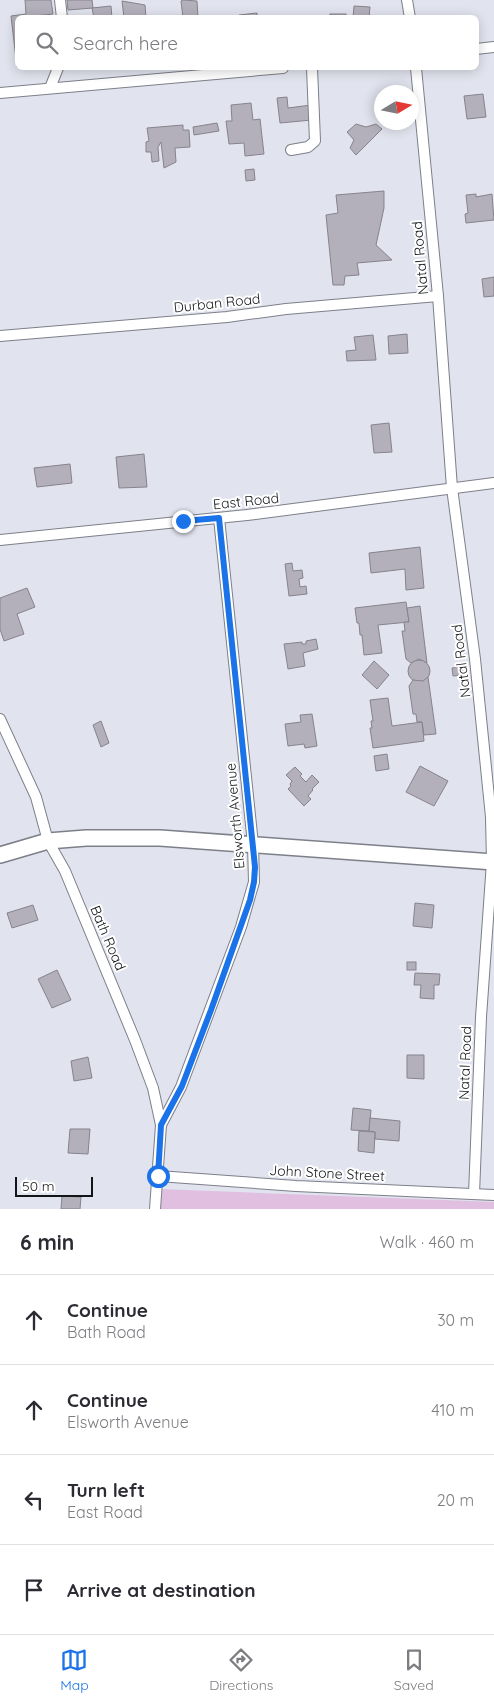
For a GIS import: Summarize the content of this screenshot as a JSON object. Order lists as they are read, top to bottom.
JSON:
{
  "streets": {
    "street": [
      "Natal Road",
      "Durban Road",
      "East Road",
      "Elsworth Avenue",
      "Bath Road",
      "John Stone Street"
    ]
  },
  "crossings": [
    ["Natal Road", "Durban Road"],
    ["Natal Road", "East Road"],
    ["Natal Road", "John Stone Street"],
    ["East Road", "Elsworth Avenue"],
    ["Elsworth Avenue", "Bath Road"],
    ["Bath Road", "John Stone Street"]
  ],
  "scale_bar": "50 m",
  "north": "right",
  "page": {
    "search": "Search here",
    "scale": "50 m",
    "heading": ["6 min", "Walk · 460 m"],
    "list": [
      ["Continue", "Bath Road", "30 m"],
      ["Continue", "Elsworth Avenue", "410 m"],
      ["Turn left", "East Road", "20 m"],
      "Arrive at destination"
    ],
    "nav": ["Map", "Directions", "Saved"]
  }
}
